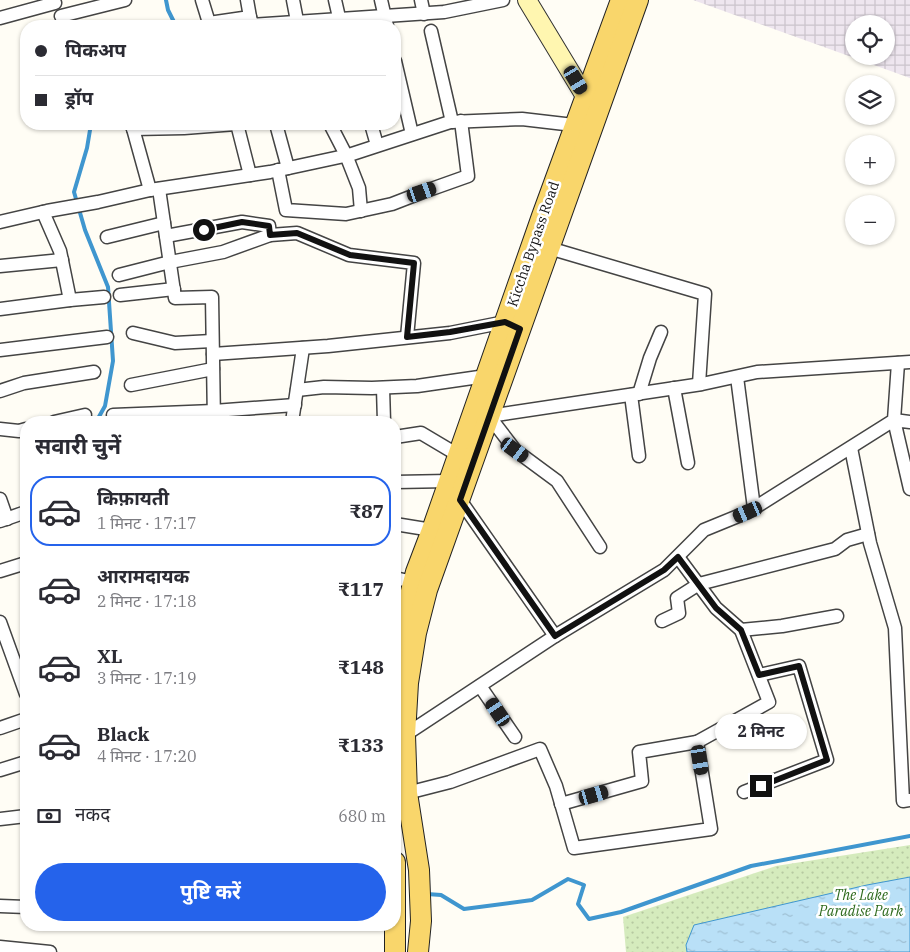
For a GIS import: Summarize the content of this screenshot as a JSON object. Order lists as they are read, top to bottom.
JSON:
{
  "streets": {
    "main road": ["Kiccha Bypass Road"]
  },
  "parks": ["The Lake Paradise Park"],
  "page": {
    "map_buttons": ["+", "−"],
    "banner": ["पिकअप", "ड्रॉप"],
    "heading": "सवारी चुनें",
    "list": [
      {
        "name": "किफ़ायती",
        "note": "1 मिनट · 17:17",
        "value": "₹87"
      },
      {
        "name": "आरामदायक",
        "note": "2 मिनट · 17:18",
        "value": "₹117"
      },
      {
        "name": "XL",
        "note": "3 मिनट · 17:19",
        "value": "₹148"
      },
      {
        "name": "Black",
        "note": "4 मिनट · 17:20",
        "value": "₹133"
      }
    ],
    "bubble": "2 मिनट",
    "pay": ["नकद", "680 m"],
    "buttons": "पुष्टि करें"
  }
}
